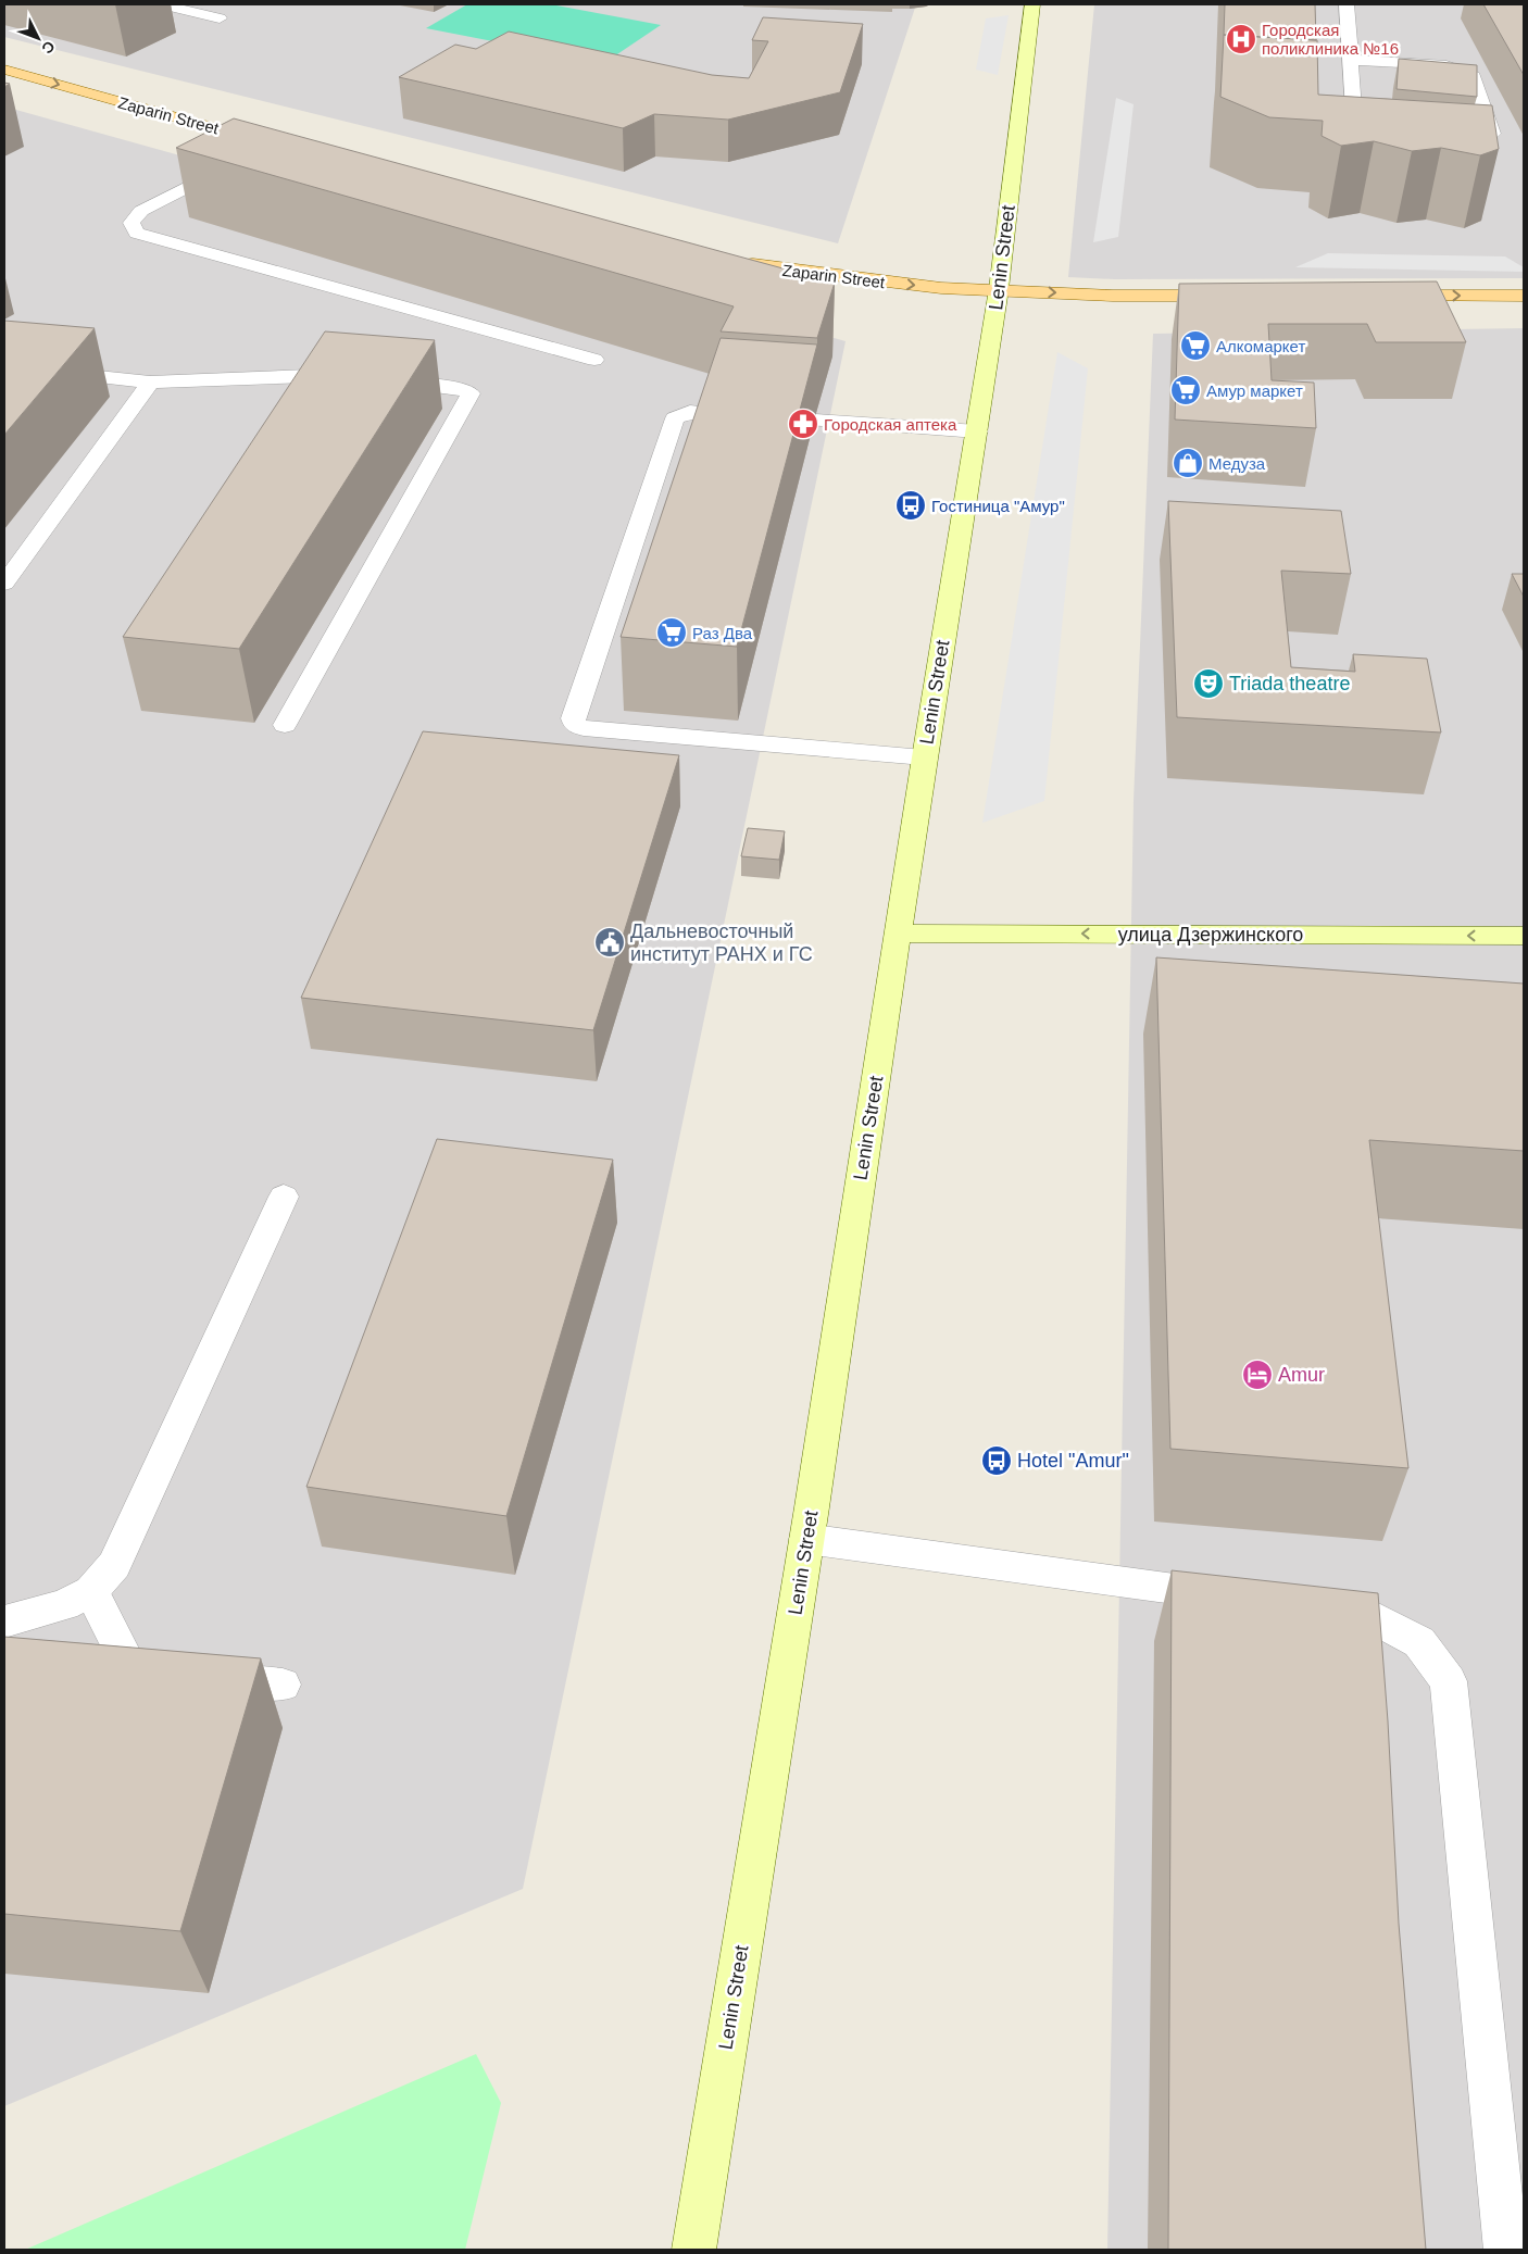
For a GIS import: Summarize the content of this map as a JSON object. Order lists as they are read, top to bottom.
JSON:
{
  "streets": {
    "main road": ["Zaparin Street", "Lenin Street", "улица Дзержинского"]
  },
  "crossings": [
    ["Zaparin Street", "Lenin Street"],
    ["Lenin Street", "улица Дзержинского"]
  ],
  "one_way": ["Zaparin Street", "улица Дзержинского"],
  "places": {
    "hospital": ["Городская поликлиника №16"],
    "supermarket": ["Алкомаркет", "Амур маркет", "Раз Два"],
    "pharmacy": ["Городская аптека"],
    "shop": ["Медуза"],
    "bus stop": ["Гостиница \"Амур\"", "Hotel \"Amur\""],
    "theatre": ["Triada theatre"],
    "public building": ["Дальневосточный институт РАНХ и ГС"],
    "hotel": ["Amur"]
  },
  "north": "bottom right"
}
